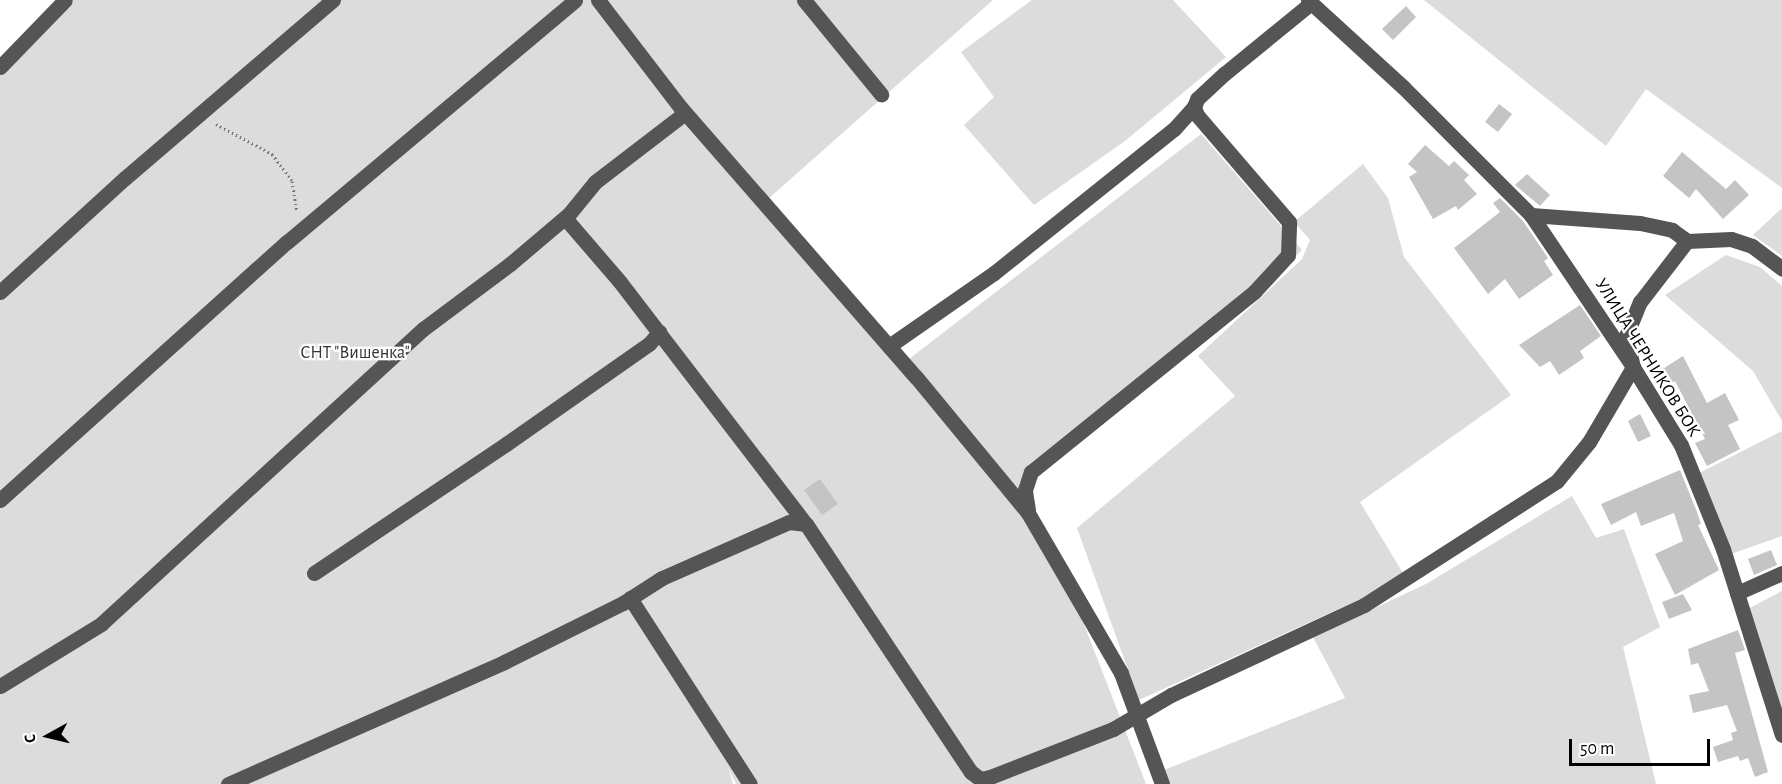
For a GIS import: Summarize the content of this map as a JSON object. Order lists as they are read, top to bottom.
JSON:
{
  "streets": {
    "street": ["УЛИЦА ЧЕРНИКОВ БОК"]
  },
  "parks": ["СНТ \"Вишенка\""],
  "scale_bar": "50 m",
  "north": "left"
}
